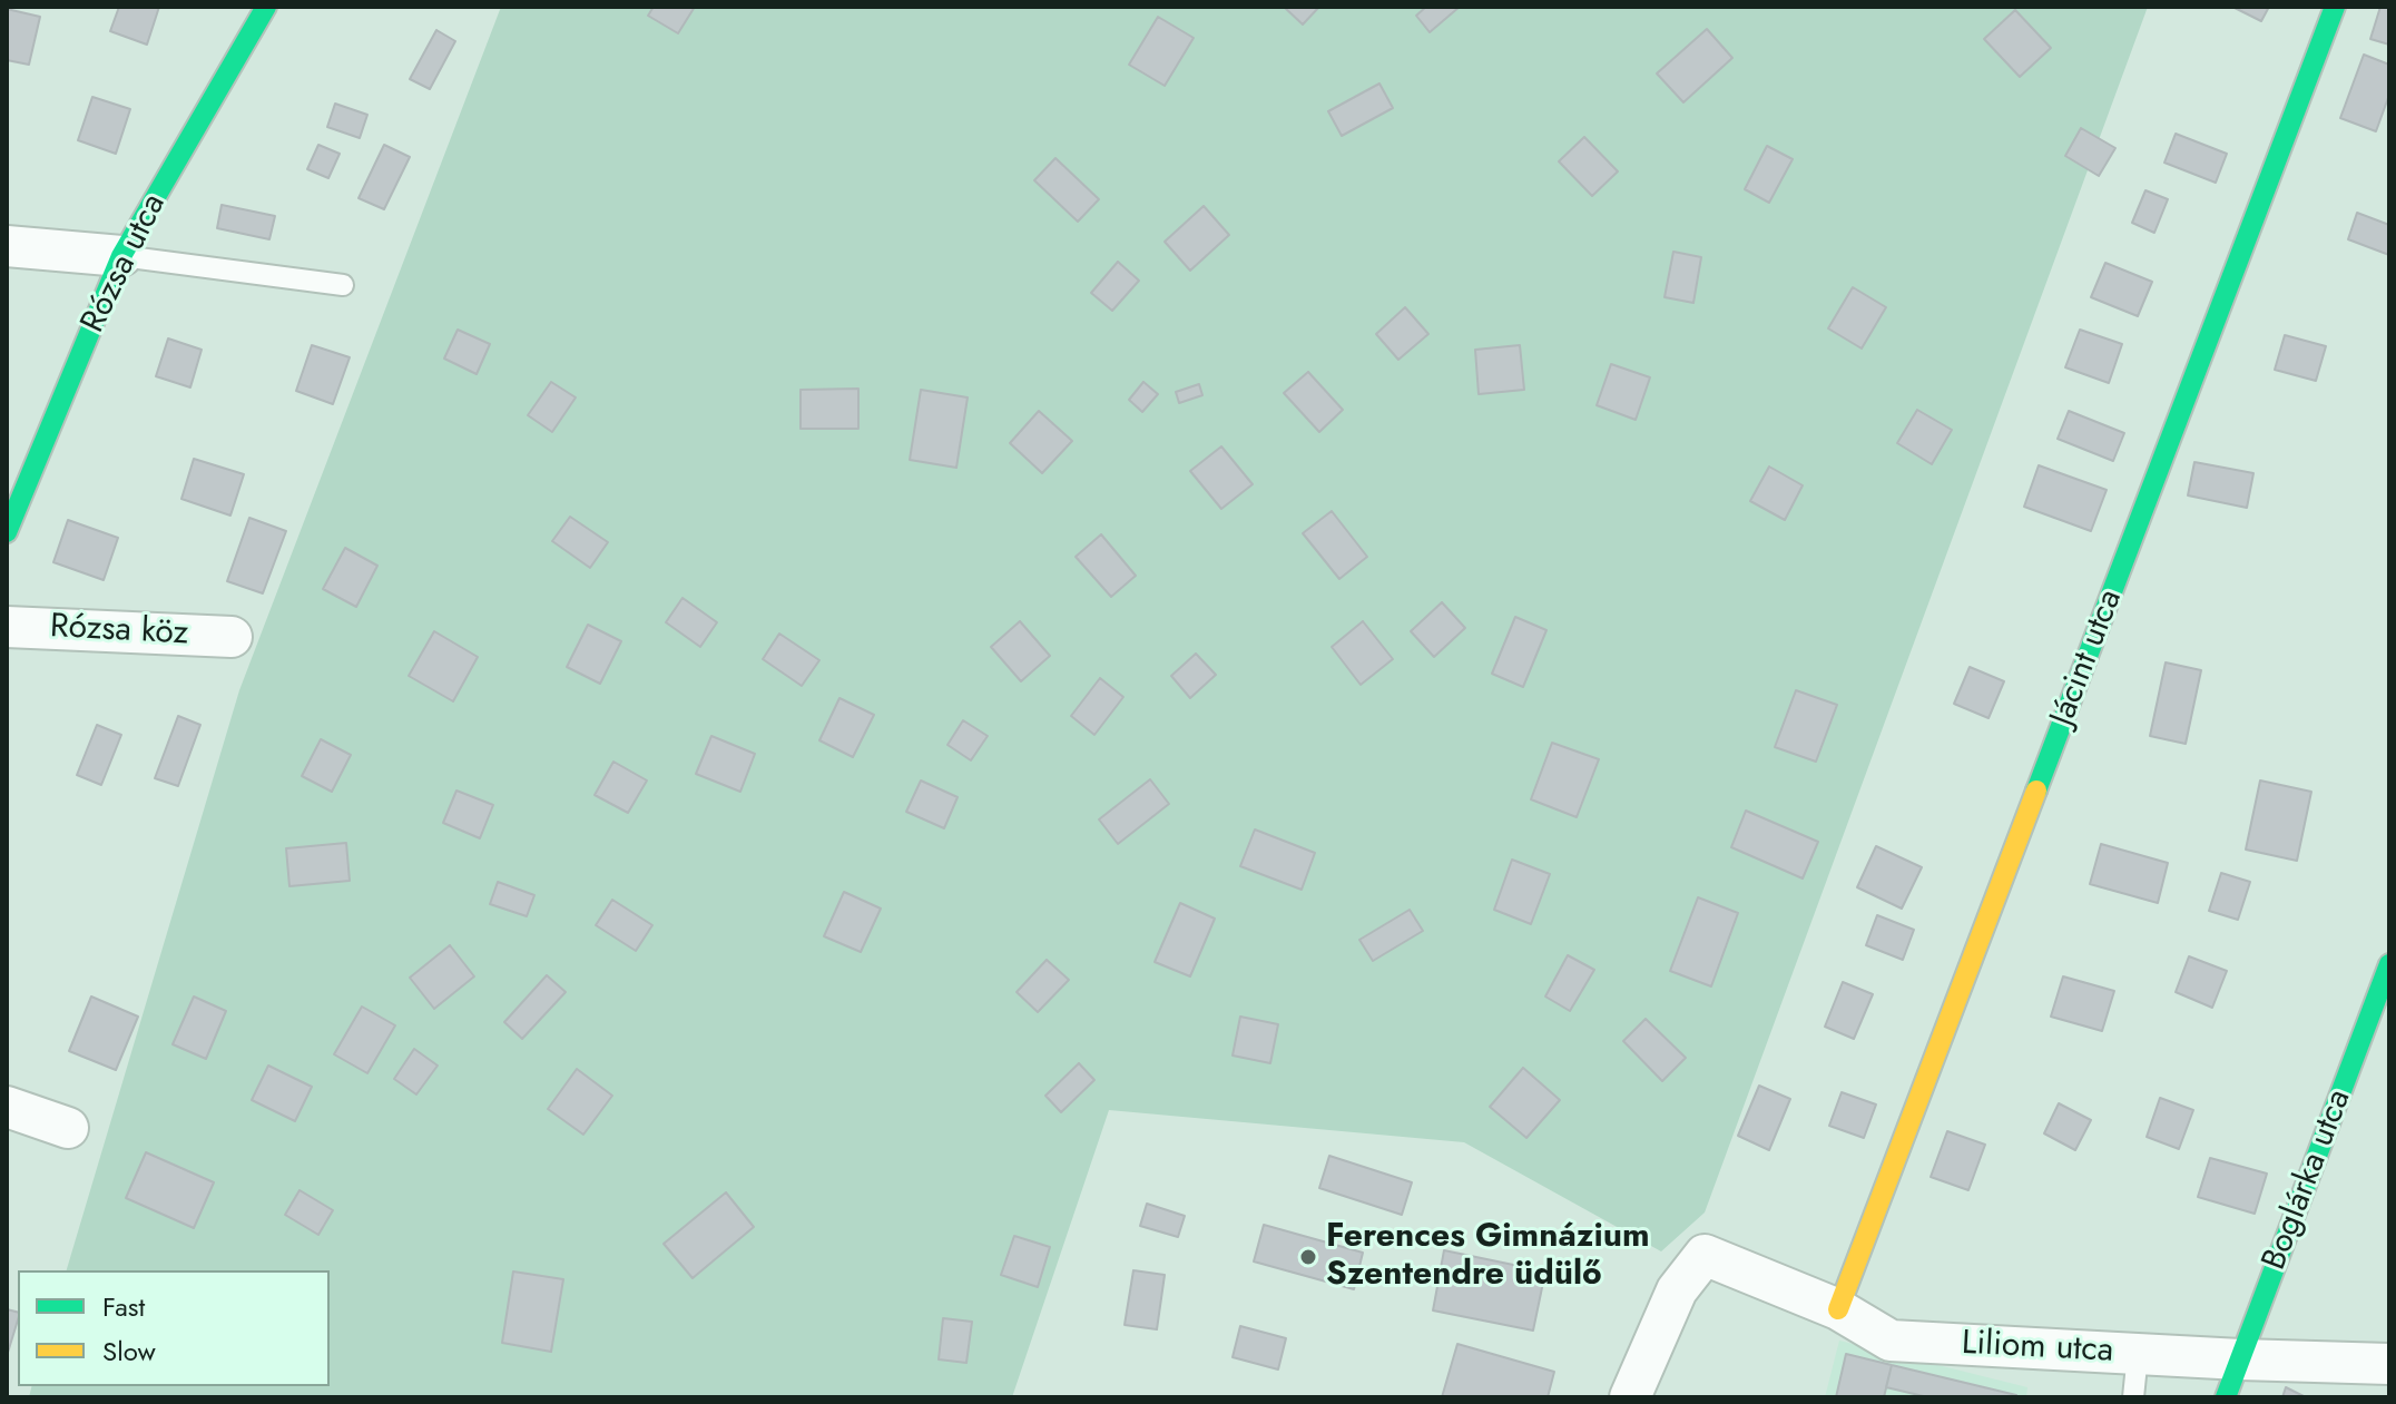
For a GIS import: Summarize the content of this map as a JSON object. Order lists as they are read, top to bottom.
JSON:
{
  "streets": {
    "street": [
      "Rózsa utca",
      "Rózsa köz",
      "Jácint utca",
      "Boglárka utca",
      "Liliom utca"
    ]
  },
  "crossings": [
    ["Jácint utca", "Liliom utca"],
    ["Boglárka utca", "Liliom utca"]
  ],
  "places": ["Ferences Gimnázium Szentendre üdülő"],
  "legend": ["Fast", "Slow"]
}
